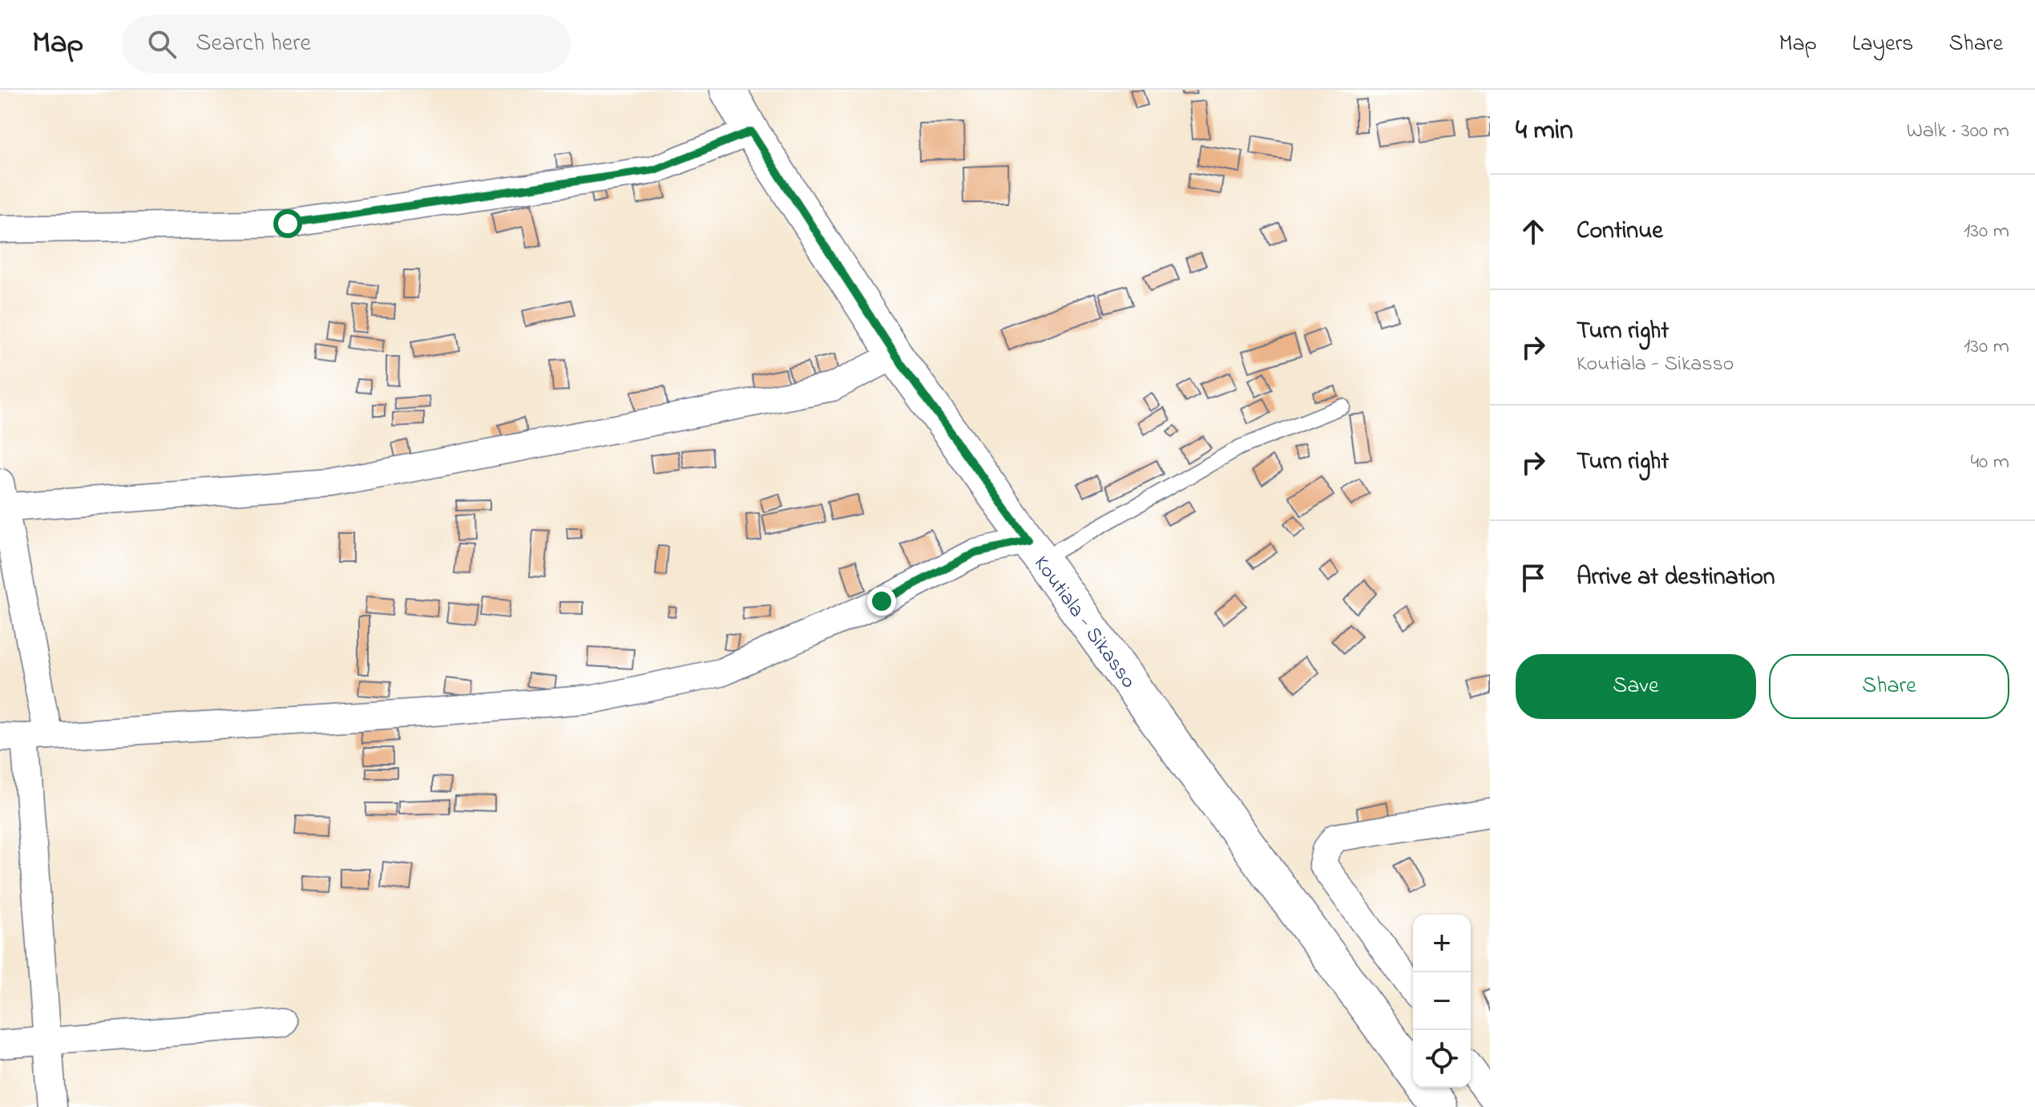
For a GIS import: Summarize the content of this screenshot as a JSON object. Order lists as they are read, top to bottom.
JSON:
{
  "streets": {
    "main road": ["Koutiala - Sikasso"]
  },
  "page": {
    "header": "Map",
    "search": "Search here",
    "nav": ["Map", "Layers", "Share"],
    "heading": ["4 min", "Walk · 300 m"],
    "list": [
      ["Continue", "130 m"],
      ["Turn right", "Koutiala - Sikasso", "130 m"],
      ["Turn right", "40 m"],
      "Arrive at destination"
    ],
    "buttons": ["Save", "Share"],
    "map_buttons": ["+", "−"]
  }
}
